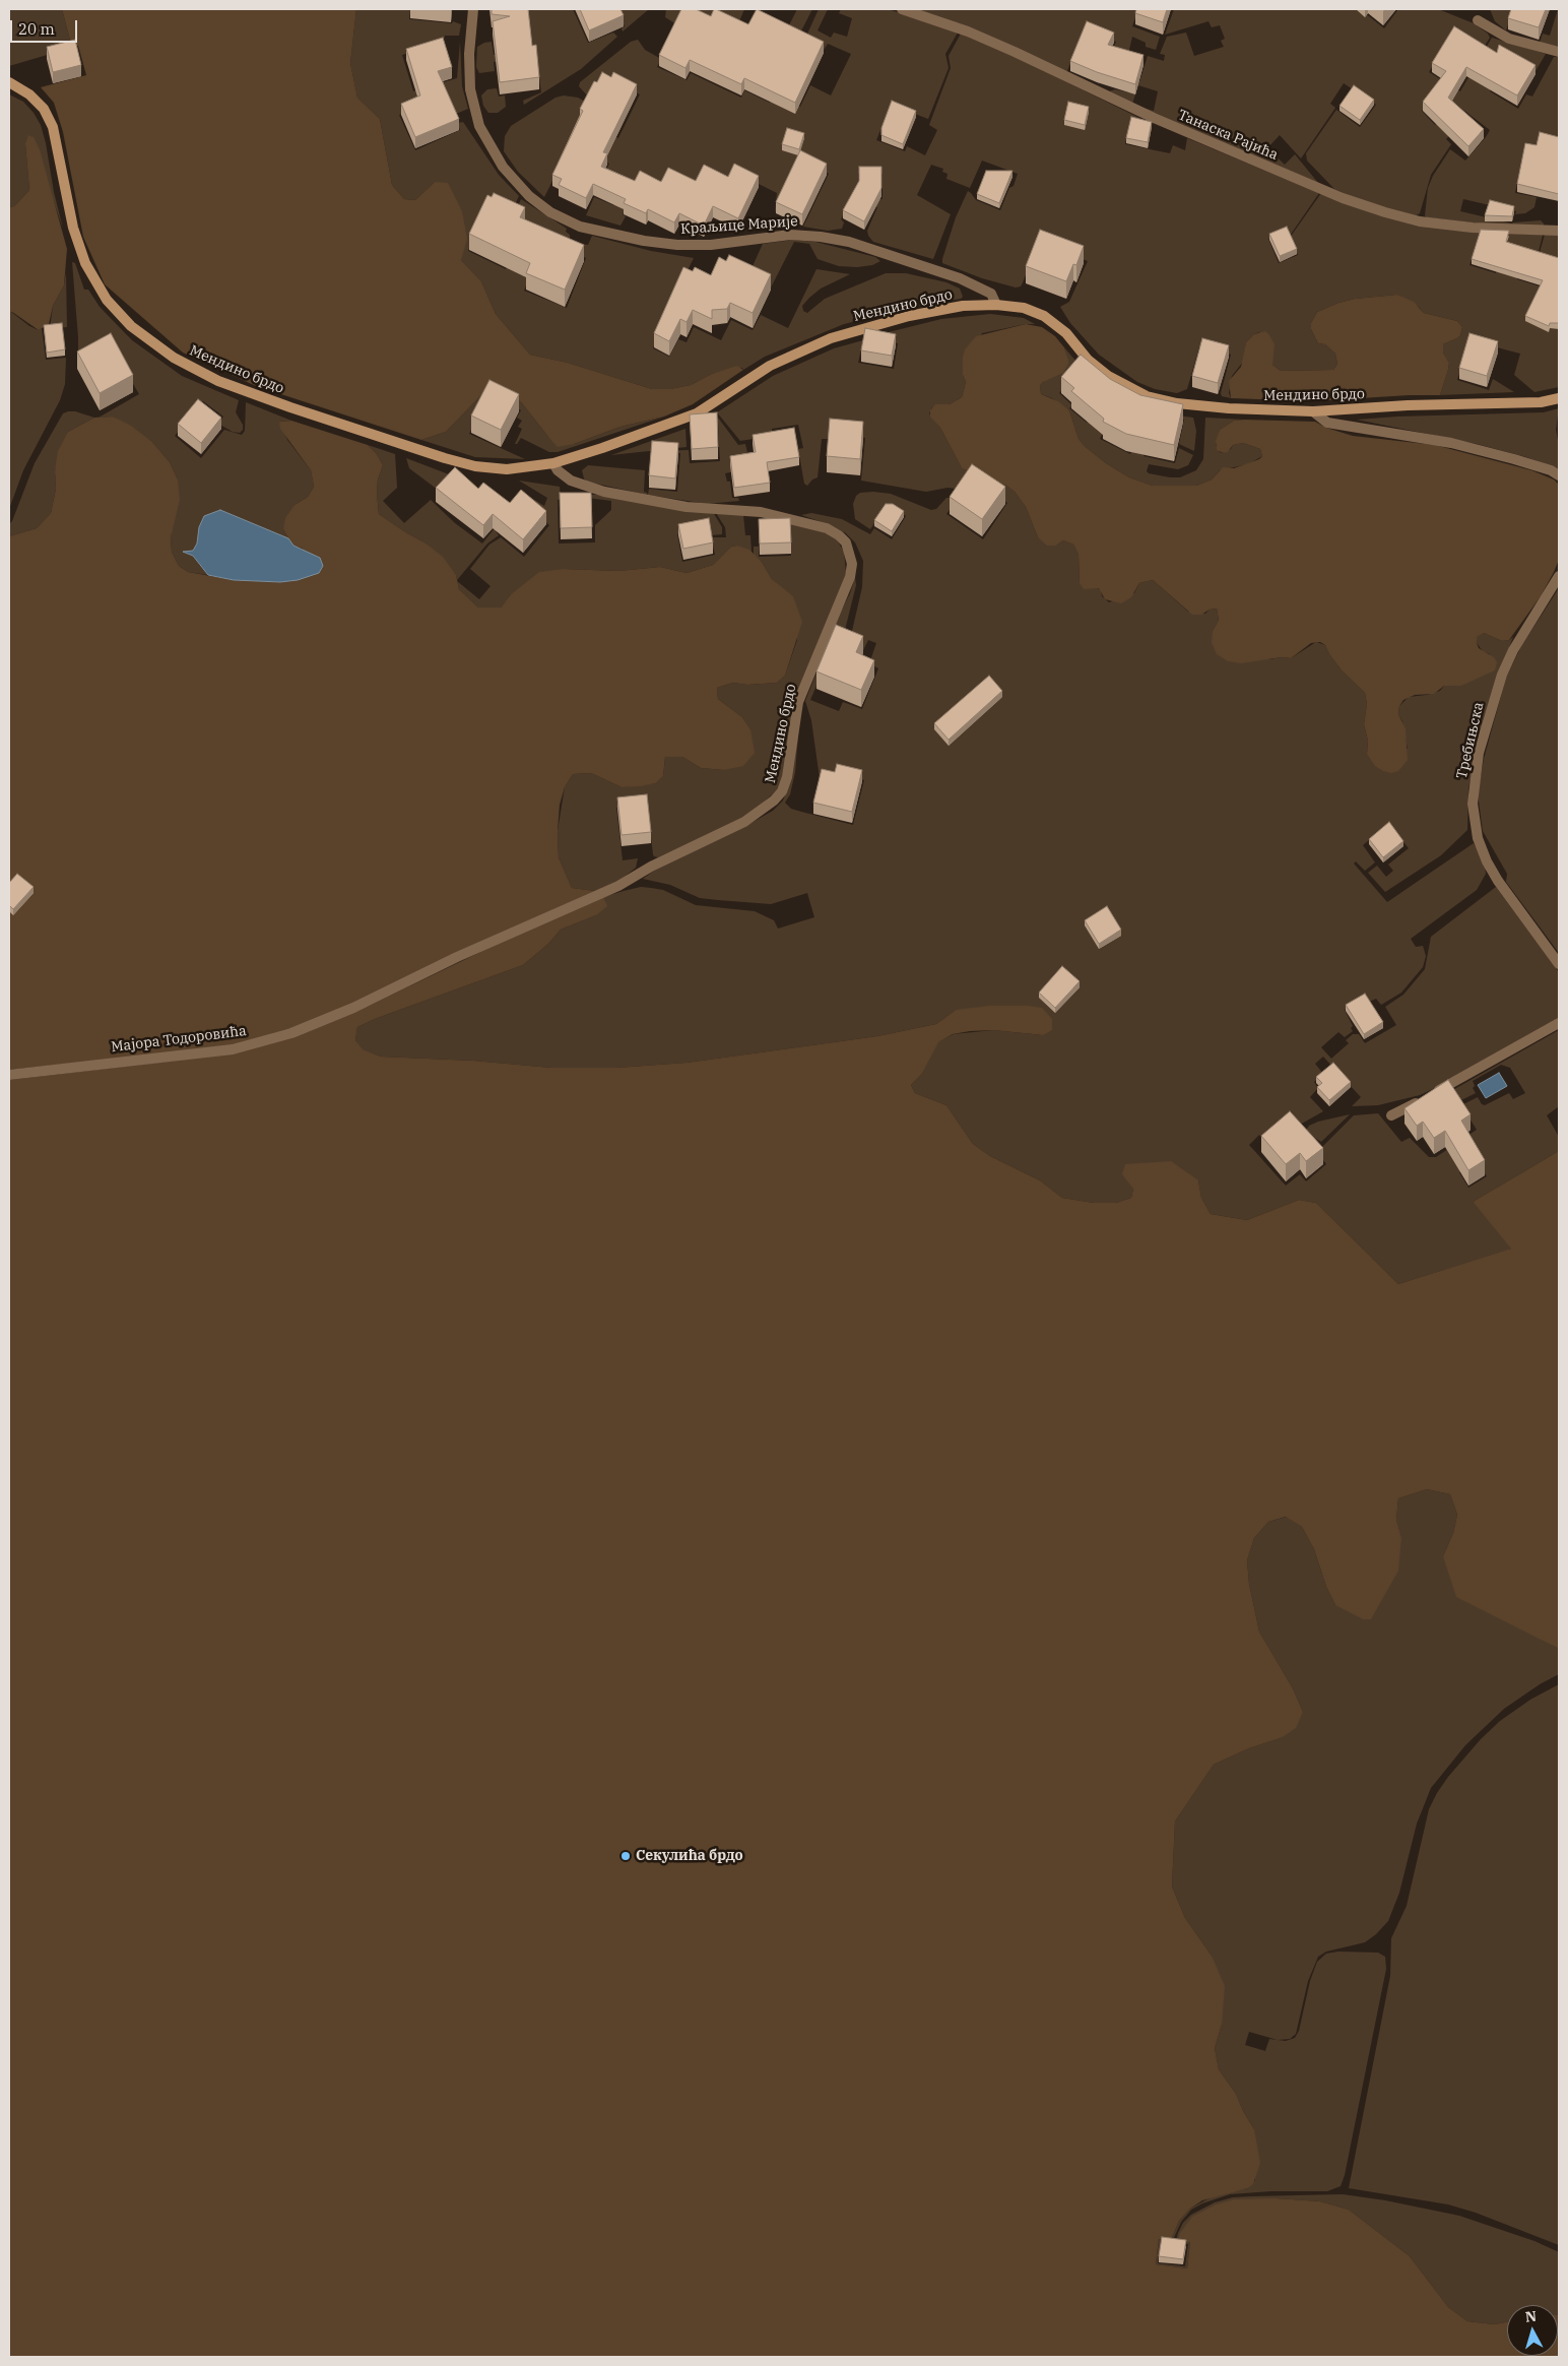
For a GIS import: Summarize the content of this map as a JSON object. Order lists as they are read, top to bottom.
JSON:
{
  "streets": {
    "street": [
      "Танаска Рајића",
      "Краљице Марије",
      "Мендино брдо",
      "Требињска",
      "Мајора Тодоровића"
    ]
  },
  "crossings": [
    ["Краљице Марије", "Мендино брдо"],
    ["Мендино брдо", "Мајора Тодоровића"]
  ],
  "places": ["Секулића брдо"],
  "scale_bar": "20 m",
  "north": "top"
}
